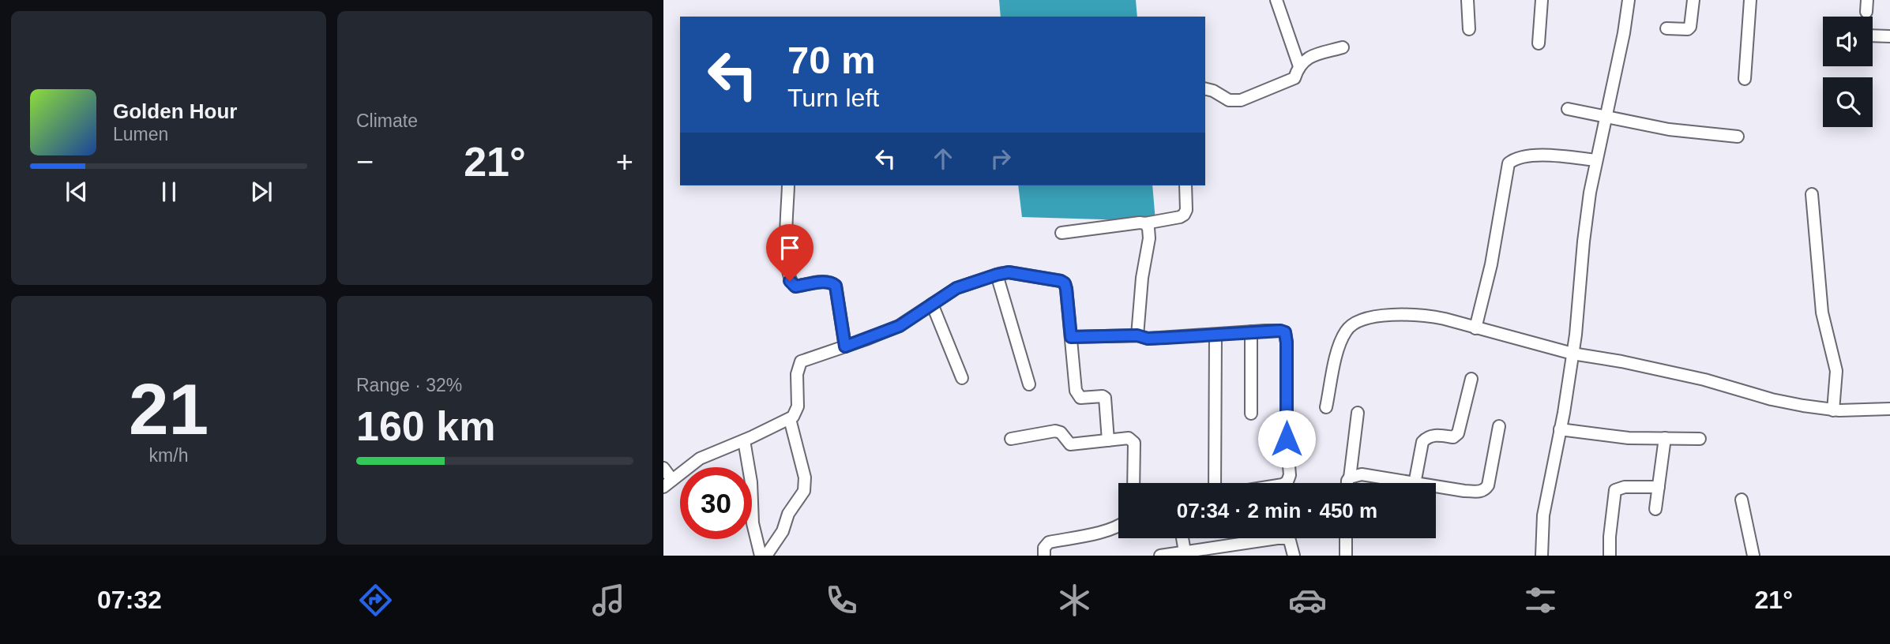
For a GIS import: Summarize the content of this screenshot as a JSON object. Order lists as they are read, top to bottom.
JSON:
{
  "page": {
    "tile": [
      "Climate",
      ["21", "km/h"],
      ["Range · 32%", "160 km"]
    ],
    "turn": ["70 m", "Turn left"],
    "song": ["Golden Hour", "Lumen"],
    "heat": ["−", "21°", "+"],
    "limit": "30",
    "trip": "07:34 · 2 min · 450 m",
    "tabs": ["07:32", "21°"]
  }
}
